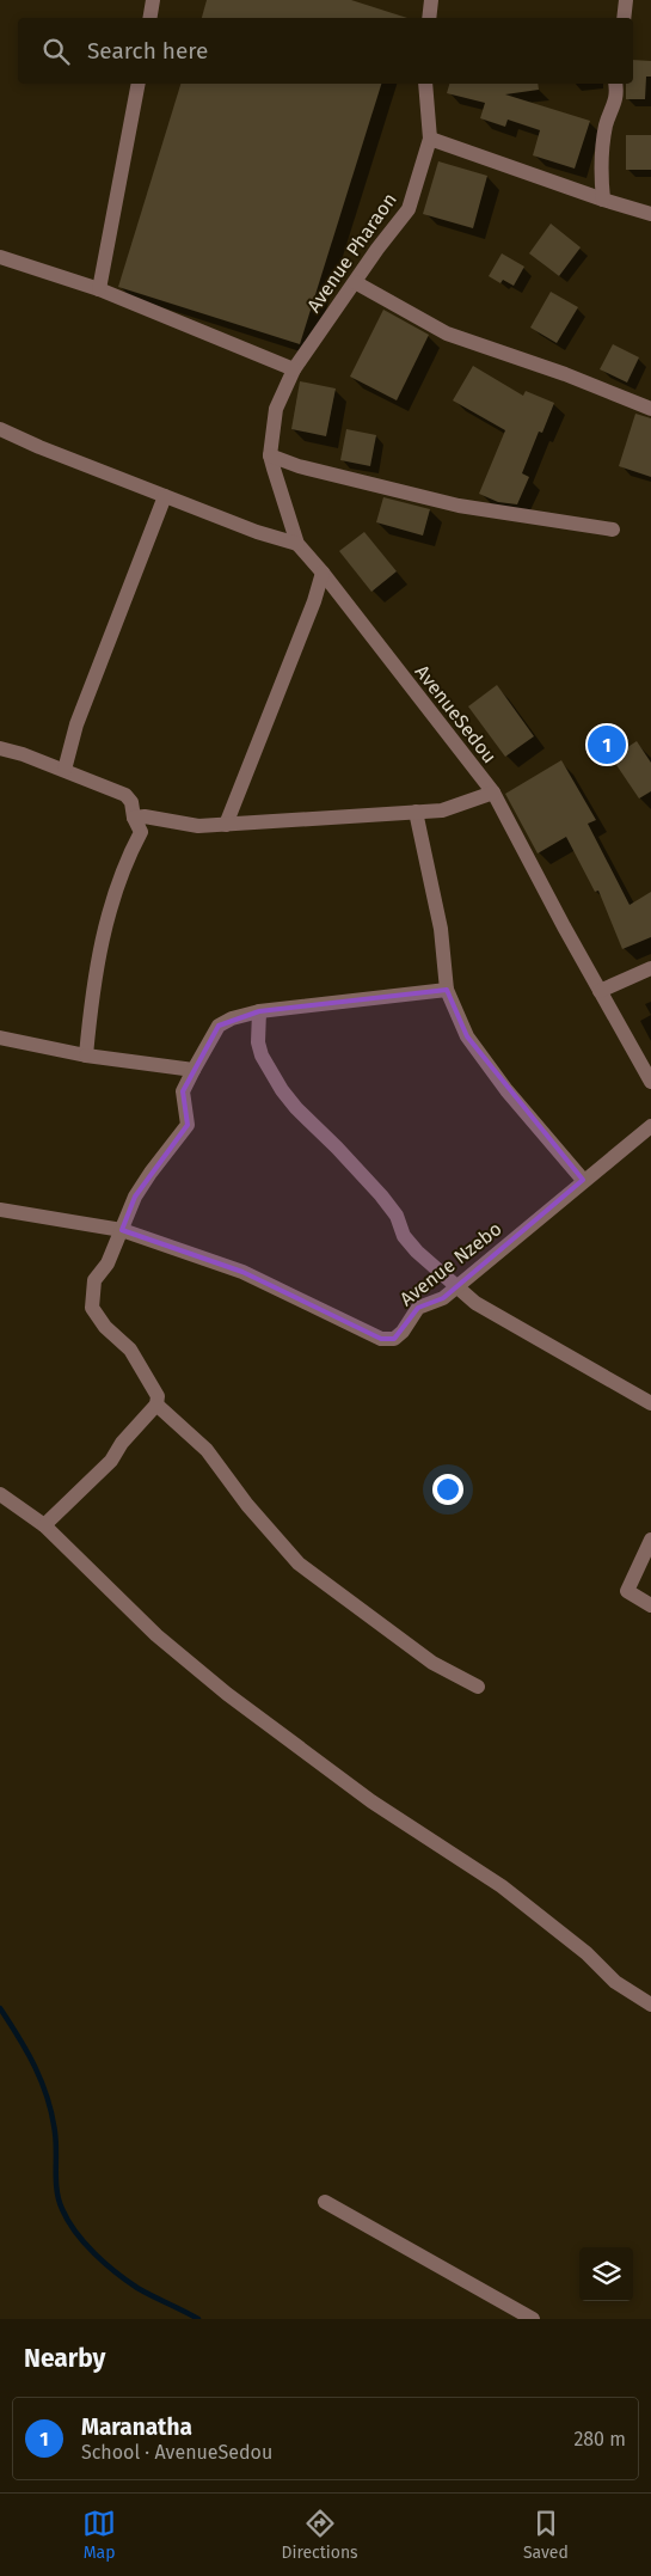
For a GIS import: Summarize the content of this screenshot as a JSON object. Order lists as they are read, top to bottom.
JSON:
{
  "streets": {
    "street": ["Avenue Pharaon", "AvenueSedou", "Avenue Nzebo"]
  },
  "crossings": [
    ["Avenue Pharaon", "AvenueSedou"]
  ],
  "page": {
    "search": "Search here",
    "pins": "1",
    "heading": "Nearby",
    "list": [
      {
        "mark": "1",
        "name": "Maranatha",
        "note": "School · AvenueSedou",
        "value": "280 m"
      }
    ],
    "nav": ["Map", "Directions", "Saved"]
  }
}
